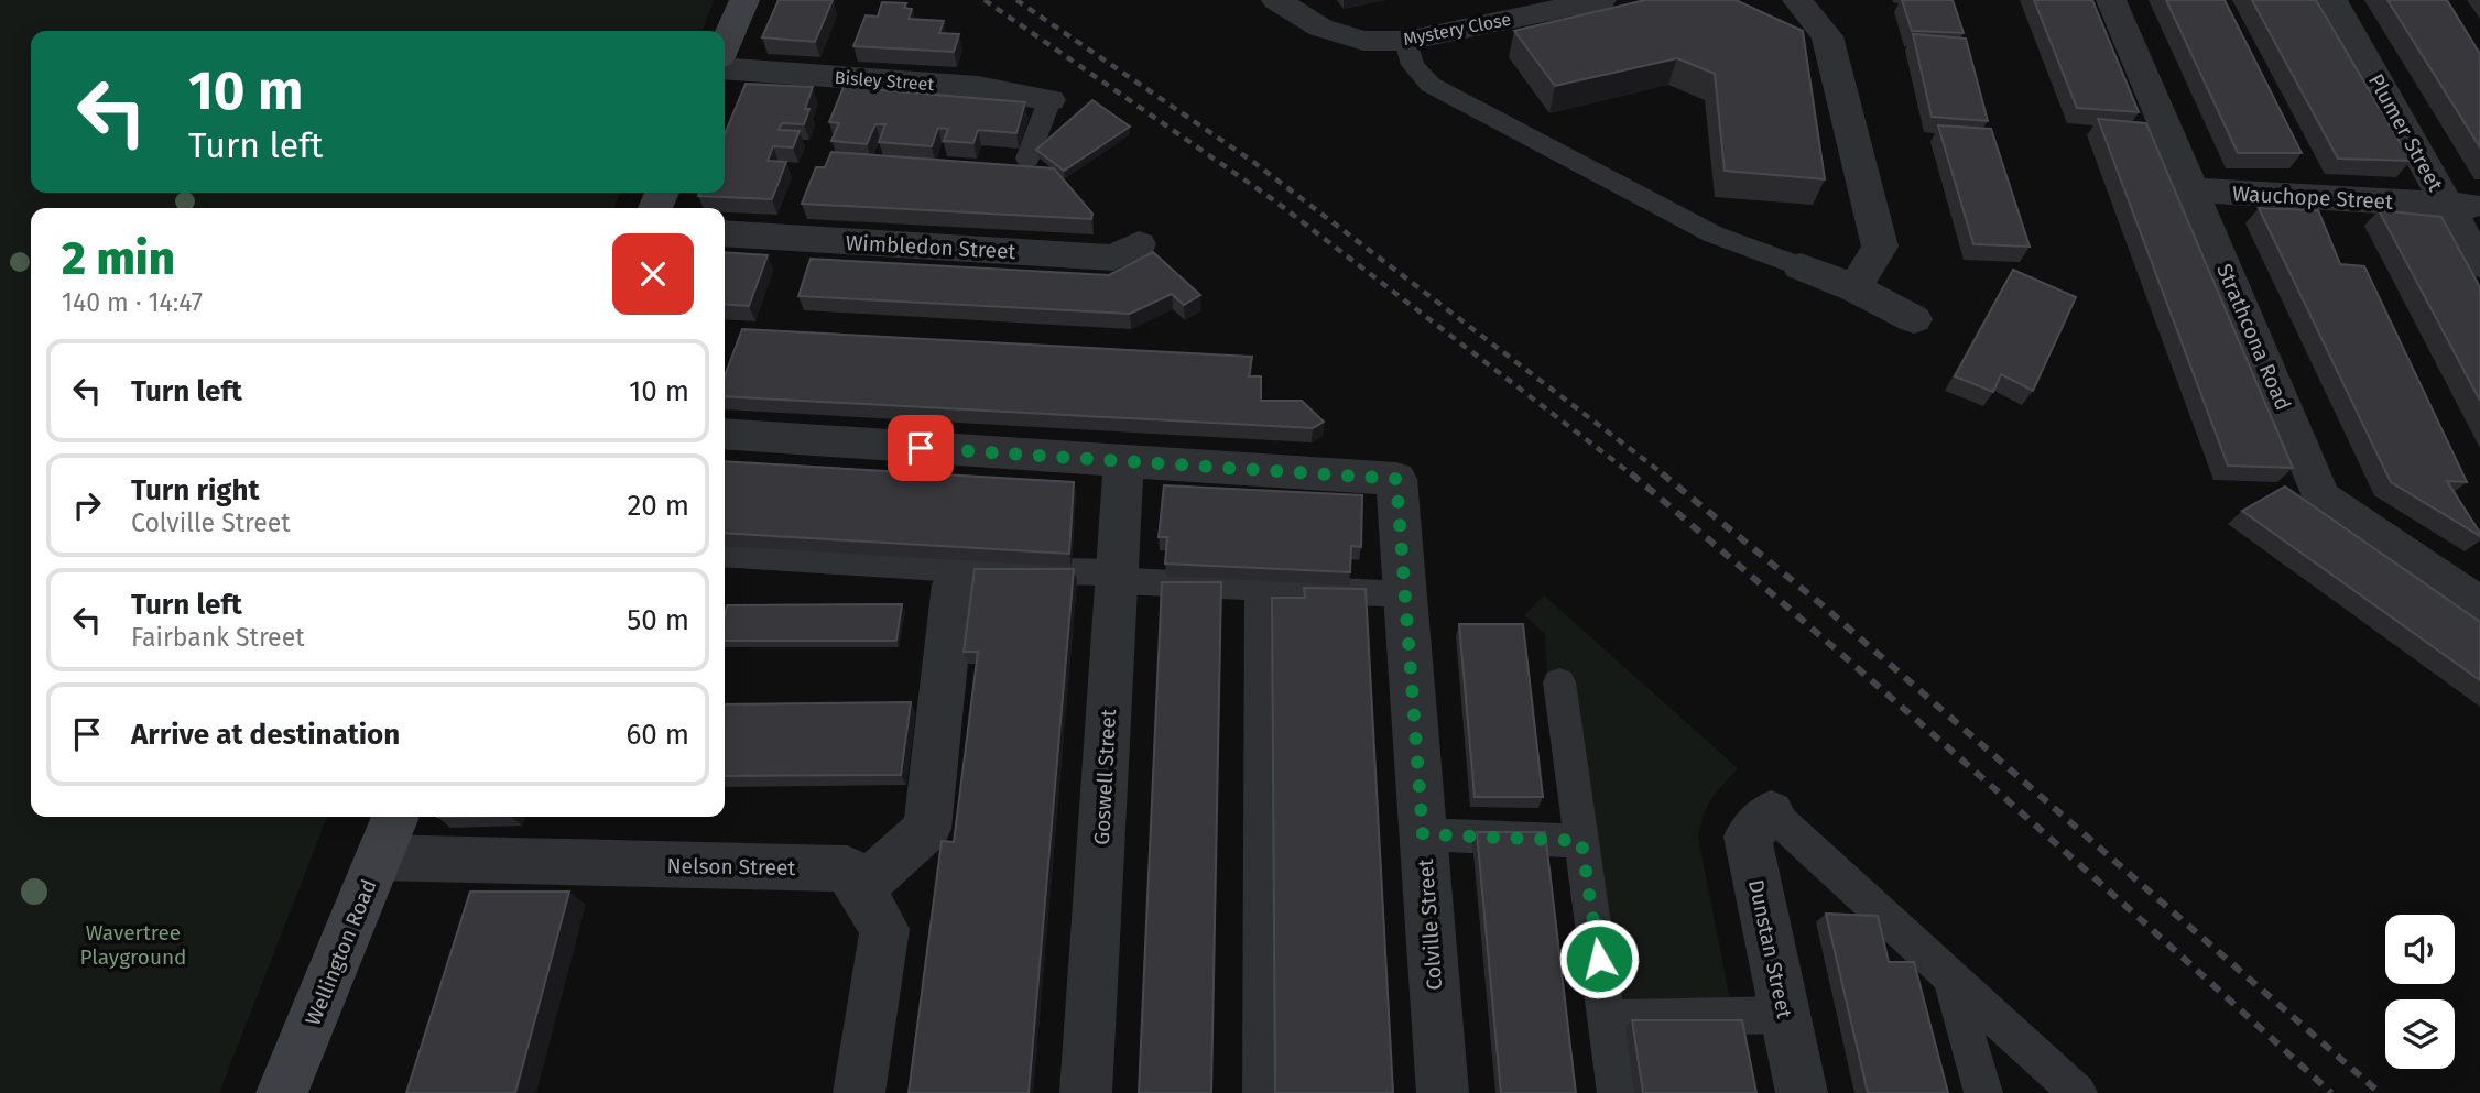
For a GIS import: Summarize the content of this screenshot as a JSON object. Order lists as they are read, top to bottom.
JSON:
{
  "streets": {
    "main road": ["Wellington Road"],
    "street": [
      "Mystery Close",
      "Bisley Street",
      "Plumer Street",
      "Wauchope Street",
      "Wimbledon Street",
      "Strathcona Road",
      "Goswell Street",
      "Nelson Street",
      "Colville Street",
      "Dunstan Street"
    ]
  },
  "crossings": [
    ["Plumer Street", "Wauchope Street"],
    ["Wauchope Street", "Strathcona Road"],
    ["Goswell Street", "Colville Street"],
    ["Nelson Street", "Wellington Road"]
  ],
  "parks": ["Wavertree Playground"],
  "page": {
    "turn": ["10 m", "Turn left"],
    "heading": ["2 min", "140 m · 14:47"],
    "list": [
      {
        "name": "Turn left",
        "value": "10 m"
      },
      {
        "name": "Turn right",
        "note": "Colville Street",
        "value": "20 m"
      },
      {
        "name": "Turn left",
        "note": "Fairbank Street",
        "value": "50 m"
      },
      {
        "name": "Arrive at destination",
        "value": "60 m"
      }
    ]
  }
}
